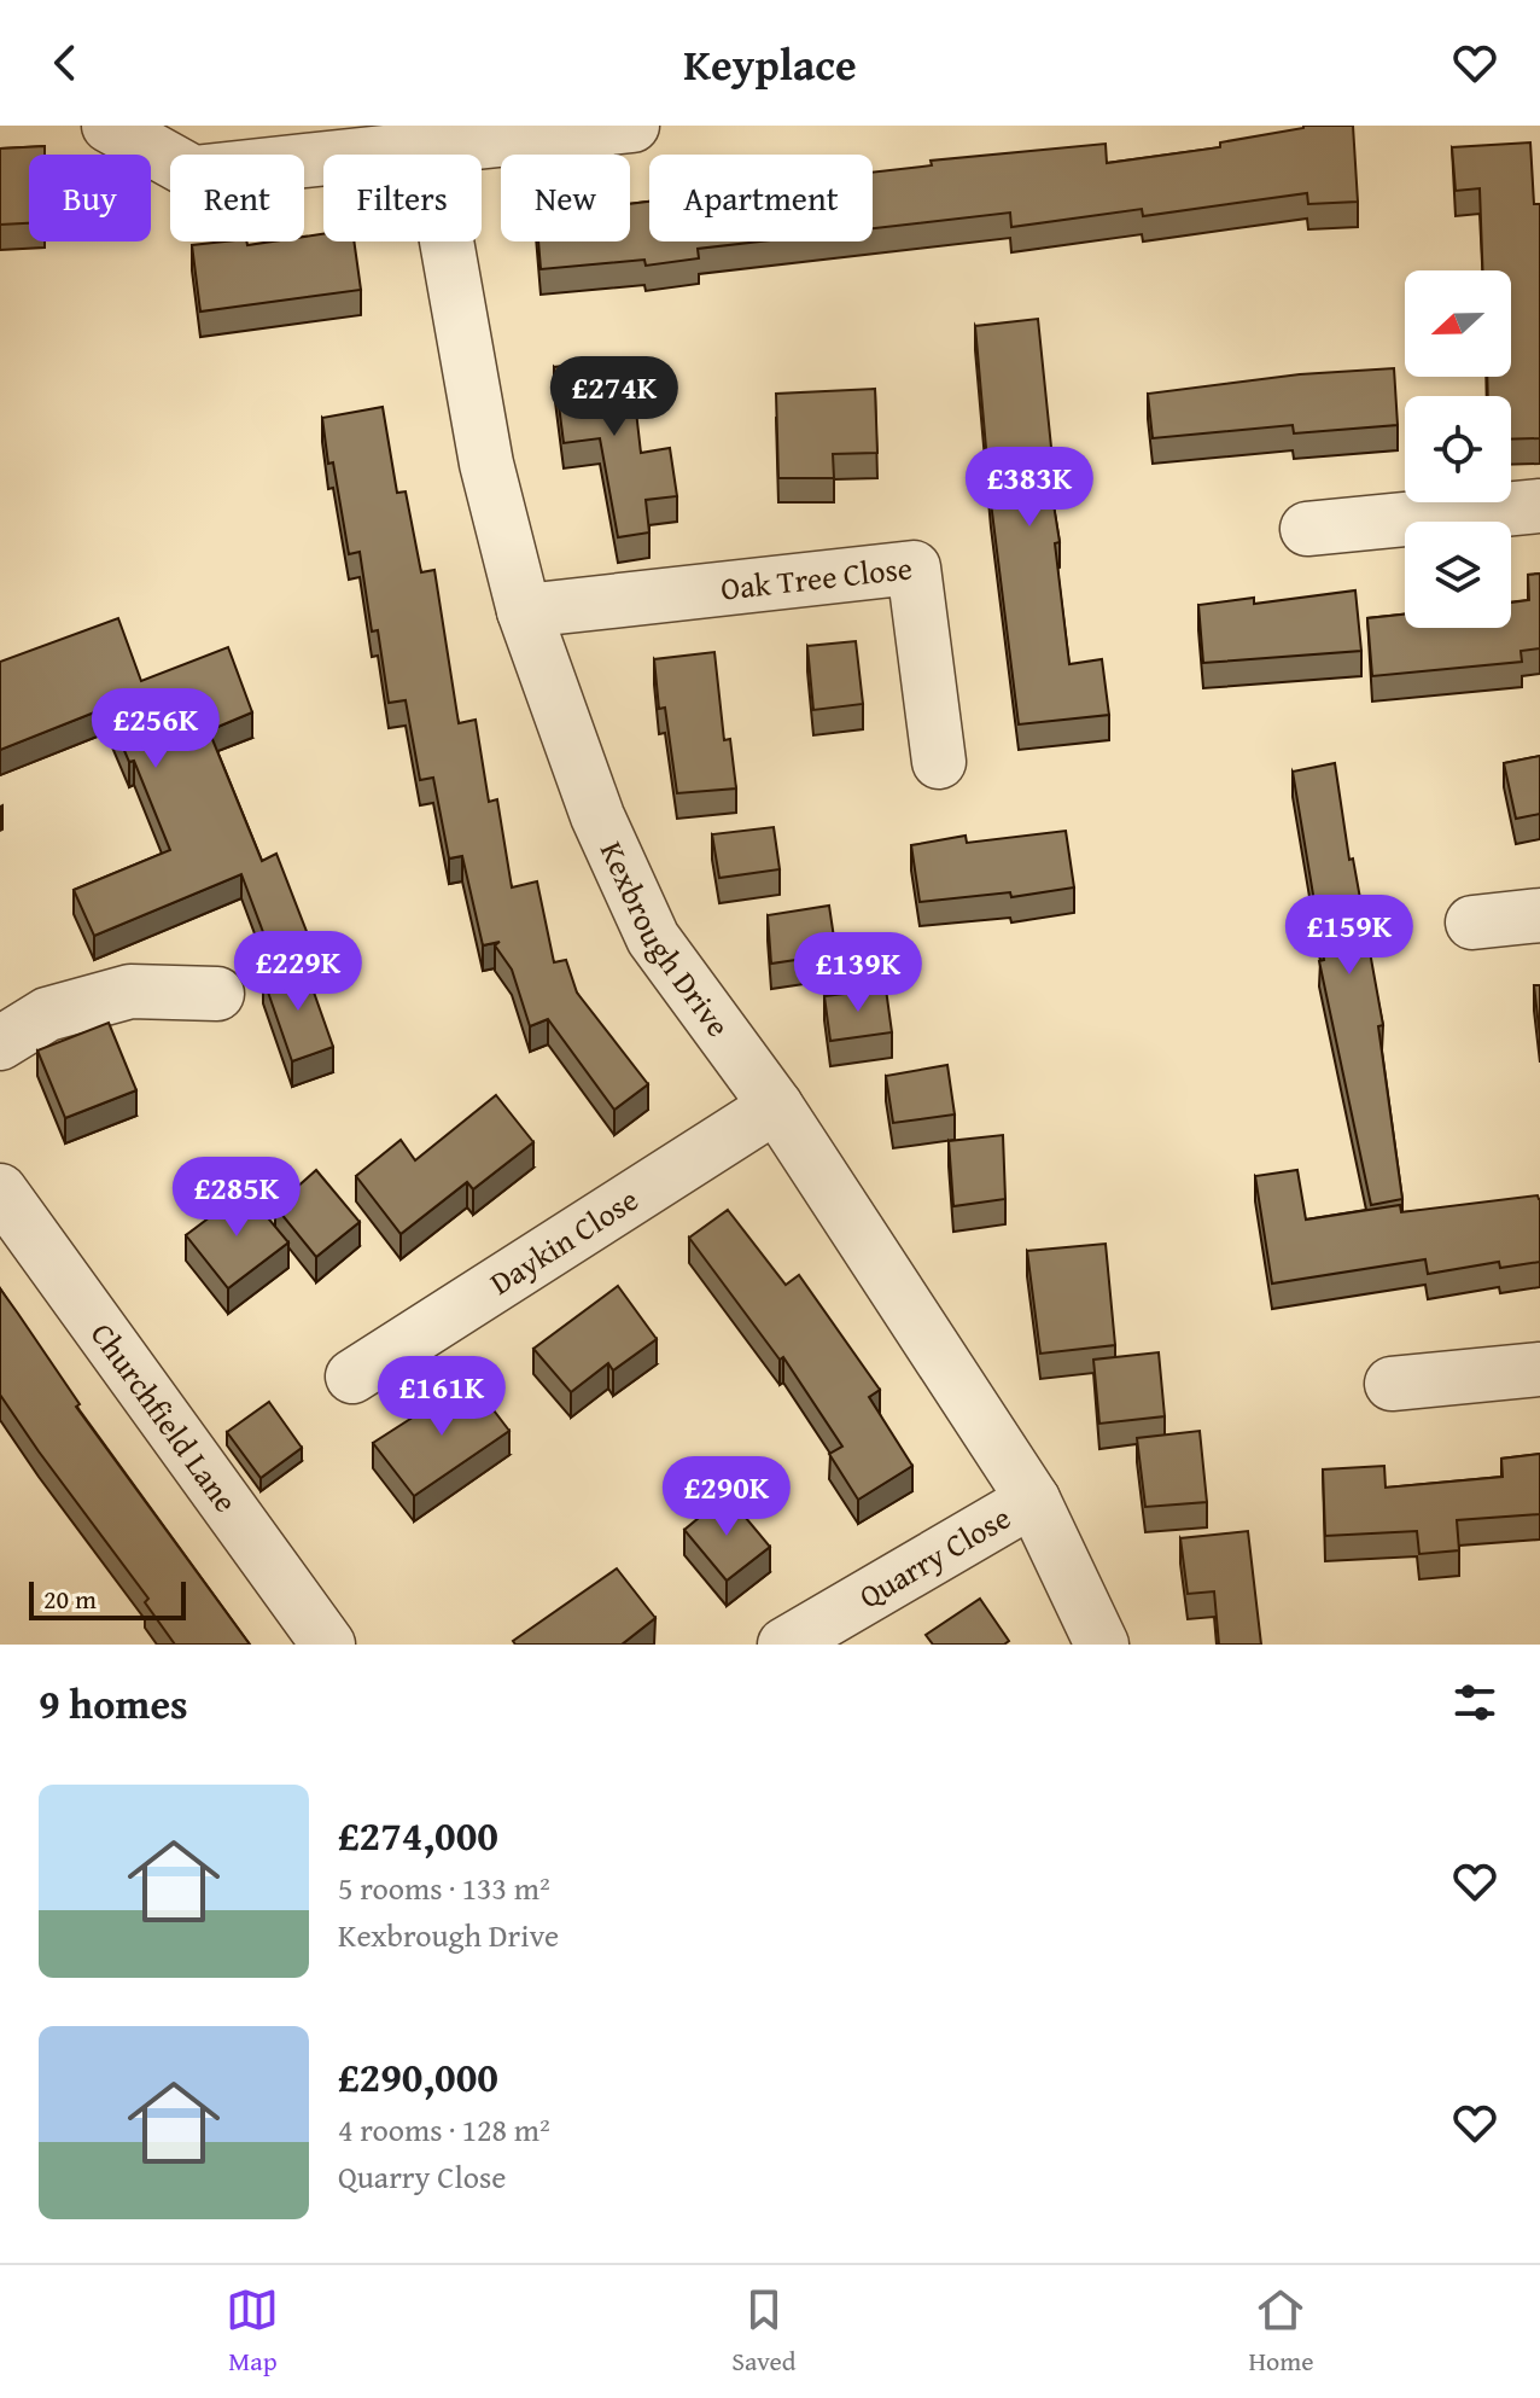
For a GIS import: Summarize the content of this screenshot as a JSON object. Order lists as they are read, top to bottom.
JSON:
{
  "streets": {
    "street": [
      "Oak Tree Close",
      "Kexbrough Drive",
      "Daykin Close",
      "Churchfield Lane",
      "Quarry Close"
    ]
  },
  "crossings": [
    ["Oak Tree Close", "Kexbrough Drive"],
    ["Kexbrough Drive", "Daykin Close"],
    ["Kexbrough Drive", "Quarry Close"]
  ],
  "scale_bar": "20 m",
  "north": "left",
  "page": {
    "header": "Keyplace",
    "chip": [
      "Buy",
      "Rent",
      "Filters",
      "New",
      "Apartment"
    ],
    "price": [
      "£274K",
      "£383K",
      "£256K",
      "£159K",
      "£229K",
      "£139K",
      "£285K",
      "£161K",
      "£290K"
    ],
    "scale": "20 m",
    "heading": "9 homes",
    "list": [
      {
        "name": "£274,000",
        "note": "5 rooms · 133 m² · Kexbrough Drive"
      },
      {
        "name": "£290,000",
        "note": "4 rooms · 128 m² · Quarry Close"
      }
    ],
    "tabs": ["Map", "Saved", "Home"]
  }
}
